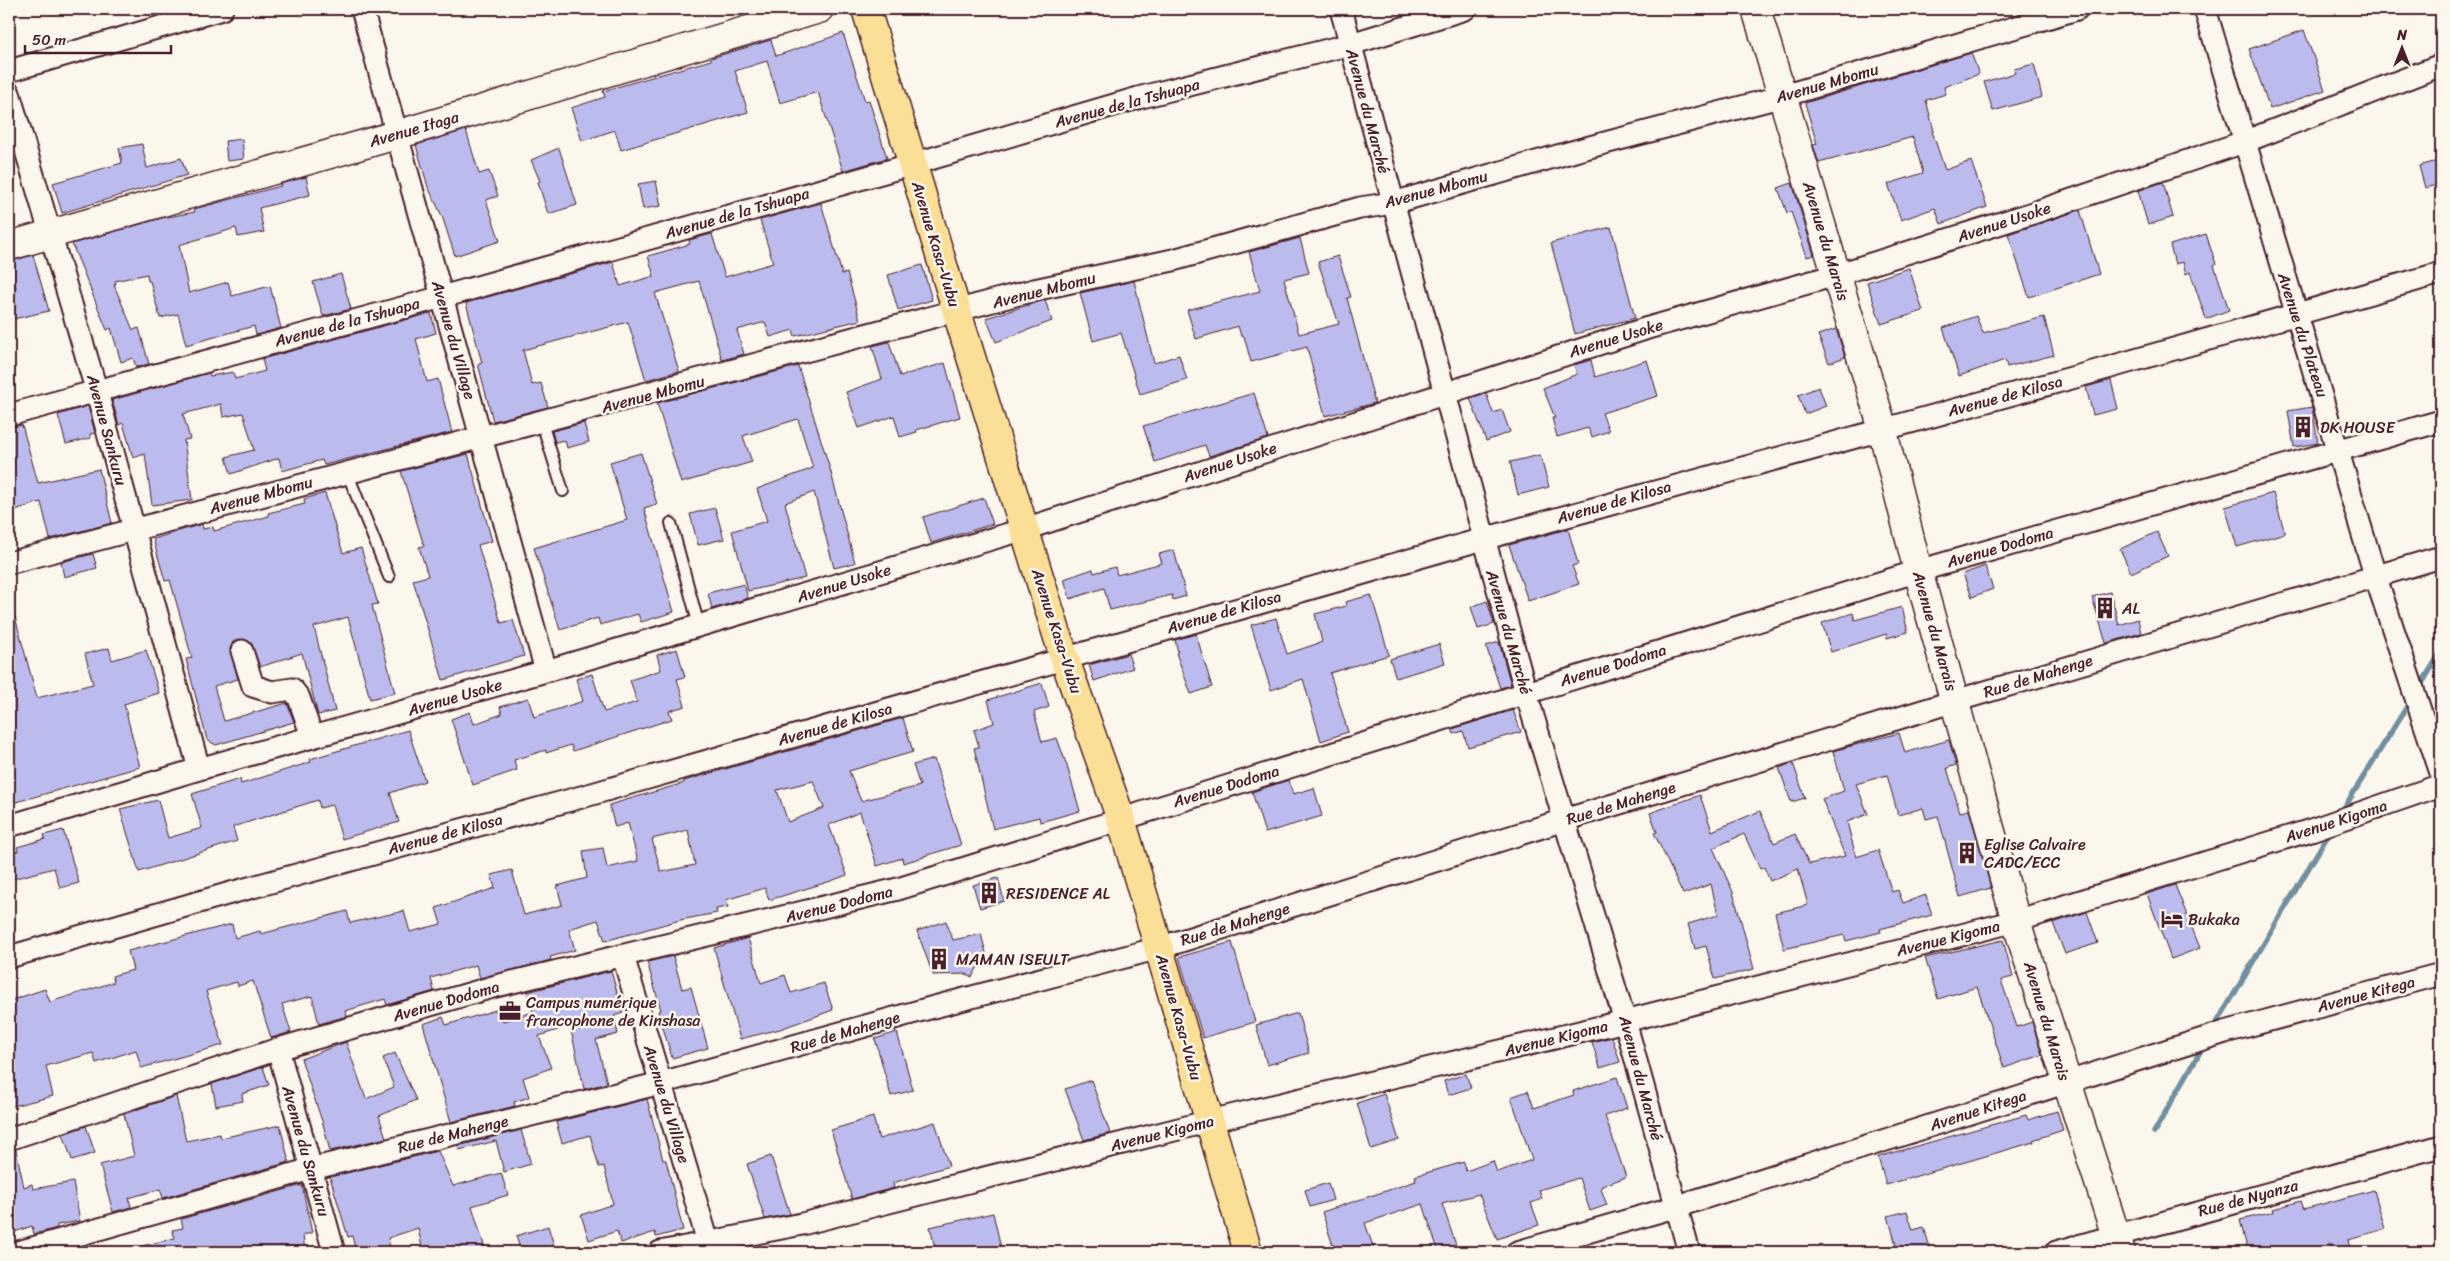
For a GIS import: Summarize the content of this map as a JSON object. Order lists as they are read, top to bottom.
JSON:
{
  "streets": {
    "main road": ["Avenue Kasa-Vubu"],
    "street": [
      "Avenue Mbomu",
      "Avenue de la Tshuapa",
      "Avenue du Marché",
      "Avenue Itaga",
      "Avenue Usoke",
      "Avenue du Marais",
      "Avenue du Plateau",
      "Avenue du Village",
      "Avenue de Kilosa",
      "Avenue Sankuru",
      "Avenue Dodoma",
      "Rue de Mahenge",
      "Avenue Kigoma",
      "Avenue Kitega",
      "Avenue du Sankuru",
      "Rue de Nyanza"
    ]
  },
  "crossings": [
    ["Avenue Mbomu", "Avenue du Marché"],
    ["Avenue Mbomu", "Avenue du Marais"],
    ["Avenue Mbomu", "Avenue Kasa-Vubu"],
    ["Avenue Mbomu", "Avenue du Village"],
    ["Avenue Mbomu", "Avenue Sankuru"],
    ["Avenue de la Tshuapa", "Avenue du Marché"],
    ["Avenue de la Tshuapa", "Avenue Kasa-Vubu"],
    ["Avenue de la Tshuapa", "Avenue du Village"],
    ["Avenue de la Tshuapa", "Avenue Sankuru"],
    ["Avenue du Marché", "Avenue Usoke"],
    ["Avenue du Marché", "Avenue de Kilosa"],
    ["Avenue du Marché", "Avenue Dodoma"],
    ["Avenue du Marché", "Rue de Mahenge"],
    ["Avenue du Marché", "Avenue Kigoma"],
    ["Avenue du Marché", "Avenue Kitega"],
    ["Avenue Itaga", "Avenue du Village"],
    ["Avenue Itaga", "Avenue Sankuru"],
    ["Avenue Usoke", "Avenue du Marais"],
    ["Avenue Usoke", "Avenue Kasa-Vubu"],
    ["Avenue Usoke", "Avenue du Plateau"],
    ["Avenue Usoke", "Avenue du Village"],
    ["Avenue Usoke", "Avenue Sankuru"],
    ["Avenue du Marais", "Avenue de Kilosa"],
    ["Avenue du Marais", "Avenue Dodoma"],
    ["Avenue du Marais", "Rue de Mahenge"],
    ["Avenue du Marais", "Avenue Kigoma"],
    ["Avenue du Marais", "Avenue Kitega"],
    ["Avenue du Marais", "Rue de Nyanza"],
    ["Avenue Kasa-Vubu", "Avenue de Kilosa"],
    ["Avenue Kasa-Vubu", "Avenue Dodoma"],
    ["Avenue Kasa-Vubu", "Rue de Mahenge"],
    ["Avenue Kasa-Vubu", "Avenue Kigoma"],
    ["Avenue du Plateau", "Avenue de Kilosa"],
    ["Avenue du Plateau", "Avenue Dodoma"],
    ["Avenue du Plateau", "Rue de Mahenge"],
    ["Avenue du Village", "Avenue Dodoma"],
    ["Avenue du Village", "Rue de Mahenge"],
    ["Avenue du Village", "Avenue Kigoma"],
    ["Avenue Dodoma", "Avenue du Sankuru"],
    ["Rue de Mahenge", "Avenue du Sankuru"]
  ],
  "places": {
    "building": [
      "DK HOUSE",
      "AL",
      "Eglise Calvaire CADC/ECC",
      "RESIDENCE AL",
      "MAMAN ISEULT"
    ],
    "hotel": ["Bukaka"],
    "office": ["Campus numérique francophone de Kinshasa"]
  },
  "scale_bar": "50 m",
  "north": "top"
}
